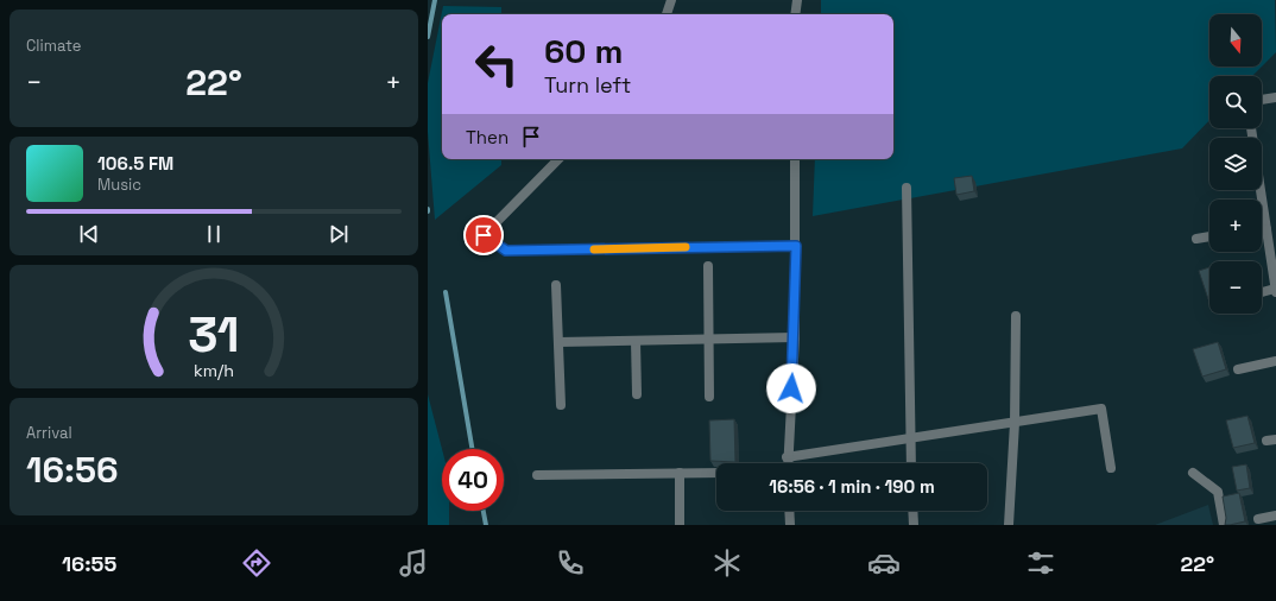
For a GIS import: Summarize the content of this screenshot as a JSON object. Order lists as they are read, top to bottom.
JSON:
{
  "north": "bottom",
  "page": {
    "tile": [
      "Climate",
      ["Arrival", "16:56"]
    ],
    "map_buttons": ["+", "−"],
    "turn": ["60 m", "Turn left"],
    "heat": ["−", "22°", "+"],
    "then": "Then",
    "song": ["106.5 FM", "Music"],
    "limit": "40",
    "trip": "16:56 · 1 min · 190 m",
    "tabs": ["16:55", "22°"],
    "gauge": ["31", "km/h"]
  }
}
